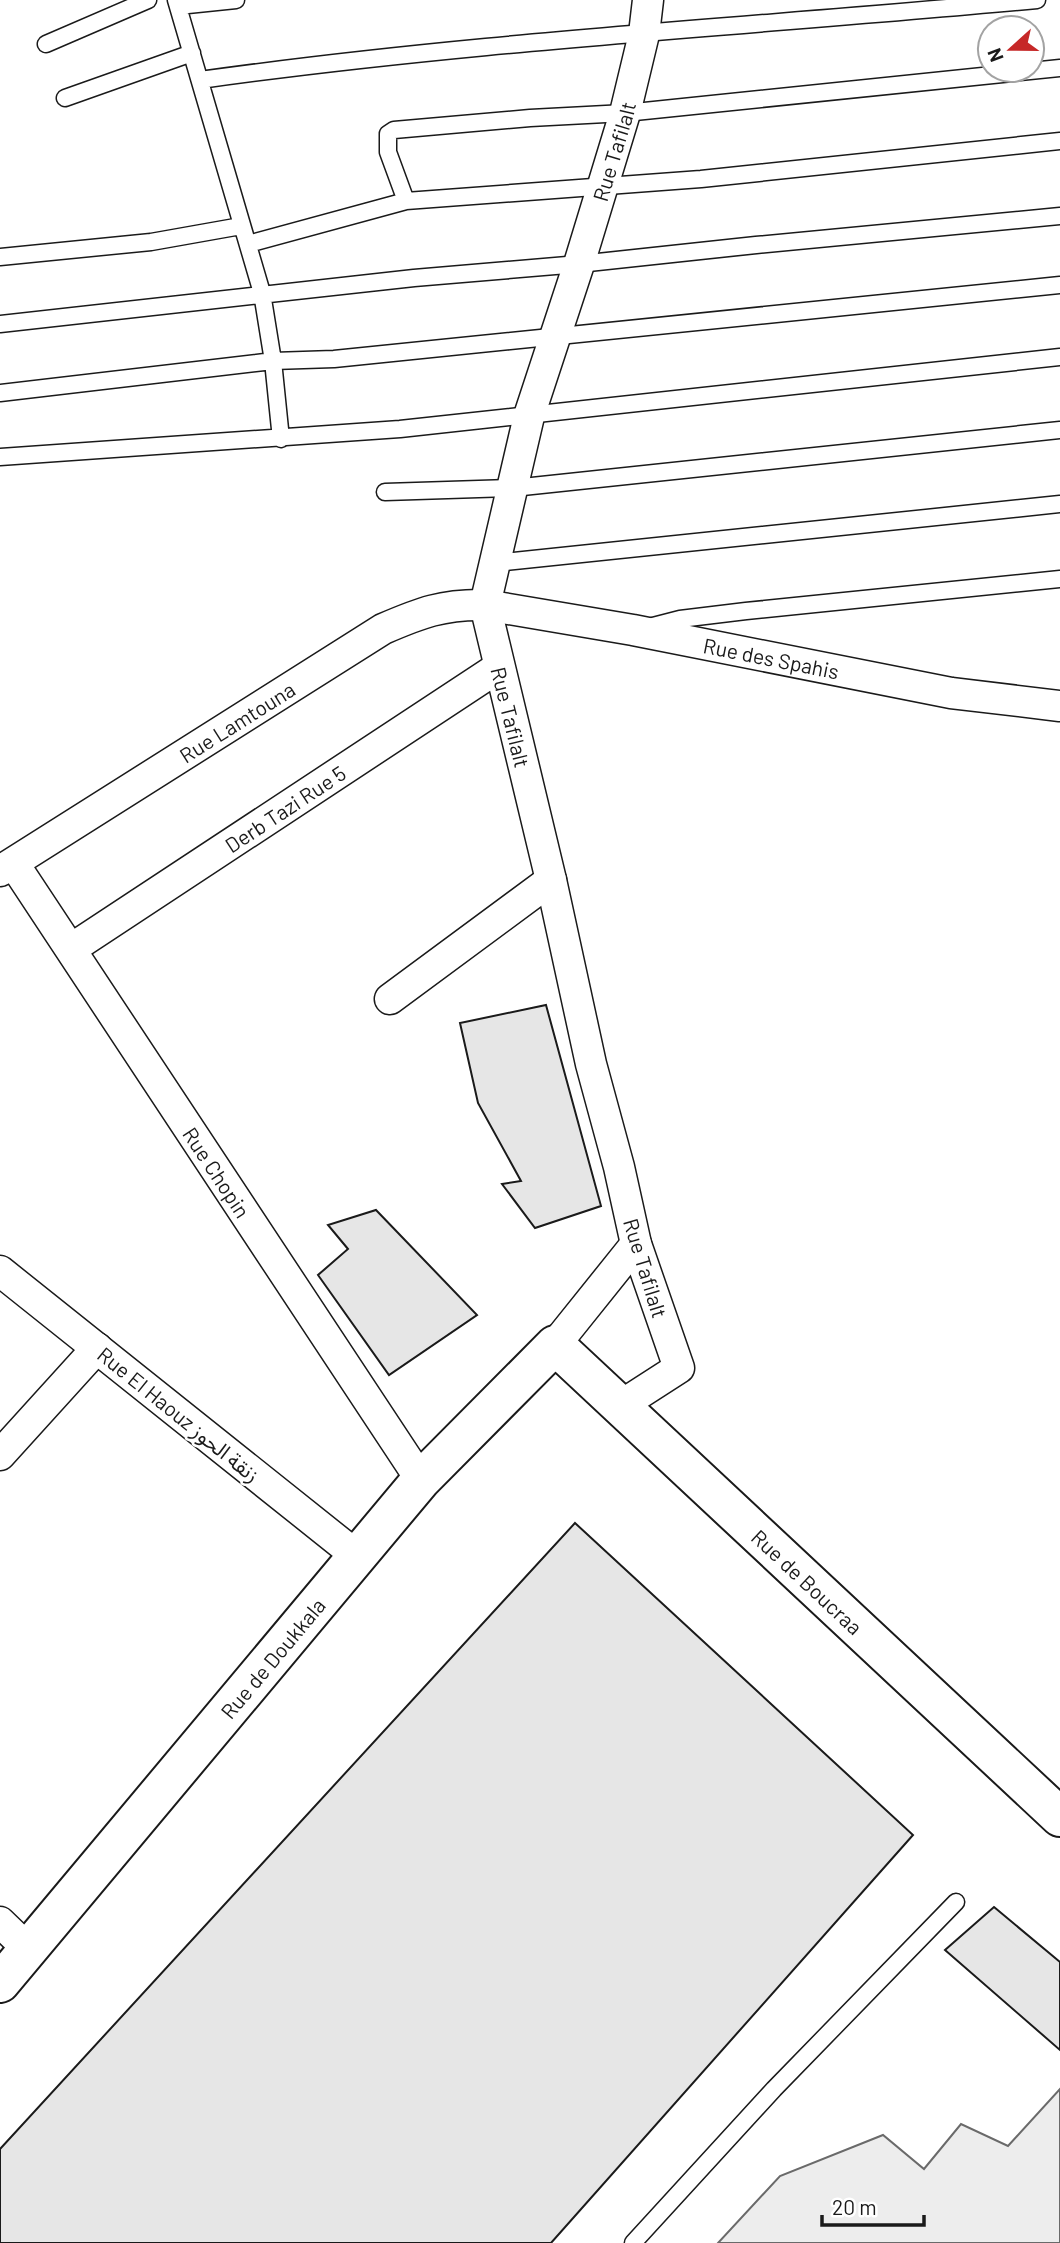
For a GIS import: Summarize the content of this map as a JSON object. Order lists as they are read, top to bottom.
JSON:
{
  "streets": {
    "street": [
      "Rue Tafilalt",
      "Rue des Spahis",
      "Rue Lamtouna",
      "Derb Tazi Rue 5",
      "Rue Chopin",
      "Rue El Haouz زنقة الحوز",
      "Rue de Boucraa",
      "Rue de Doukkala"
    ]
  },
  "crossings": [
    ["Rue Tafilalt", "Rue des Spahis"],
    ["Rue Tafilalt", "Rue Lamtouna"],
    ["Rue Tafilalt", "Derb Tazi Rue 5"],
    ["Rue Tafilalt", "Rue de Boucraa"],
    ["Rue des Spahis", "Rue Lamtouna"],
    ["Rue Lamtouna", "Rue Chopin"],
    ["Derb Tazi Rue 5", "Rue Chopin"],
    ["Rue Chopin", "Rue de Doukkala"],
    ["Rue El Haouz زنقة الحوز", "Rue de Doukkala"],
    ["Rue de Boucraa", "Rue de Doukkala"]
  ],
  "scale_bar": "20 m",
  "north": "left"
}
